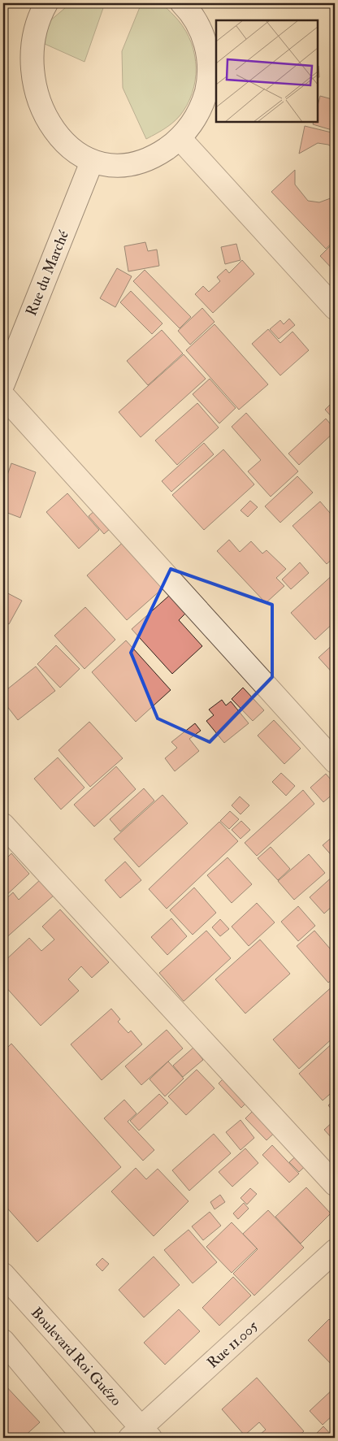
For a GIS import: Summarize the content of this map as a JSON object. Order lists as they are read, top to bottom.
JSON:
{
  "streets": {
    "street": ["Rue du Marché", "Rue 11.005", "Boulevard Roi Guézo"]
  },
  "crossings": [
    ["Rue 11.005", "Boulevard Roi Guézo"]
  ]
}
